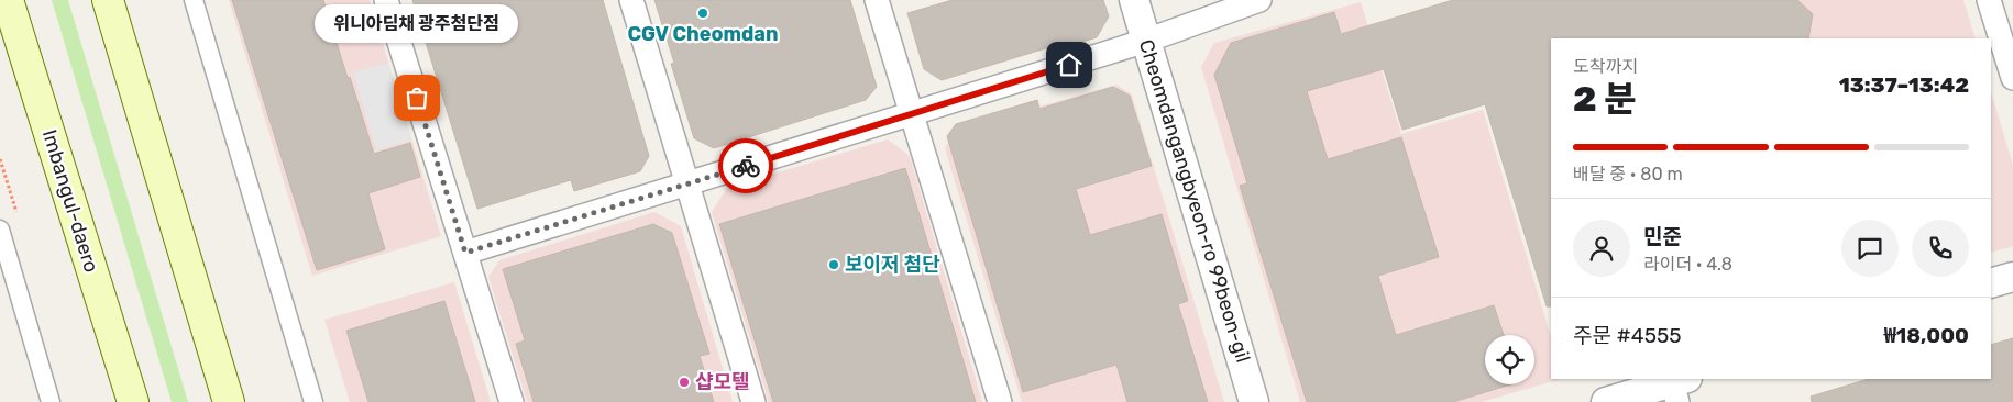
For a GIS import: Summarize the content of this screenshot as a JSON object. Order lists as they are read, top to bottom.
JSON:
{
  "streets": {
    "main road": ["Imbangul-daero"],
    "street": ["Cheomdangangbyeon-ro 99beon-gil"]
  },
  "places": [
    "CGV Cheomdan",
    "위니아딤채 광주첨단점",
    "보이저 첨단",
    "샵모텔"
  ],
  "page": {
    "bubble": "위니아딤채 광주첨단점",
    "heading": ["2 분", "도착까지", "13:37–13:42"],
    "panel": [
      "민준",
      "라이더 · 4.8",
      "주문 #4555",
      "₩18,000"
    ],
    "bar": "배달 중 · 80 m"
  }
}
